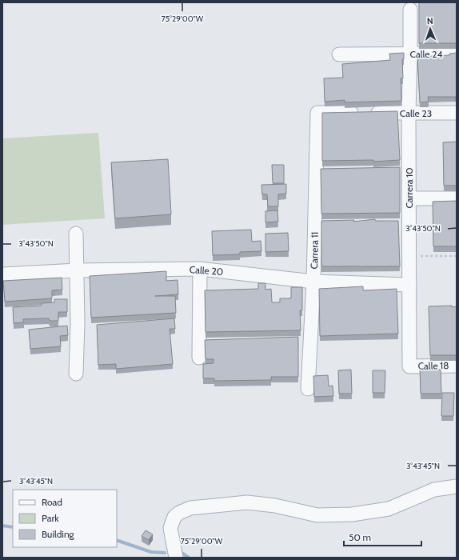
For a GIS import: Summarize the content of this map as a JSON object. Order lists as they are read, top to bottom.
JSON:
{
  "streets": {
    "street": [
      "Calle 24",
      "Calle 23",
      "Carrera 10",
      "Carrera 11",
      "Calle 20",
      "Calle 18"
    ]
  },
  "crossings": [
    ["Calle 24", "Carrera 10"],
    ["Calle 23", "Carrera 10"],
    ["Calle 23", "Carrera 11"],
    ["Carrera 10", "Calle 20"],
    ["Carrera 10", "Calle 18"],
    ["Carrera 11", "Calle 20"]
  ],
  "legend": ["Road", "Park", "Building"],
  "scale_bar": "50 m",
  "north": "top",
  "coordinates": ["75°29'00\"W", "3°43'50\"N", "3°43'45\"N"]
}
